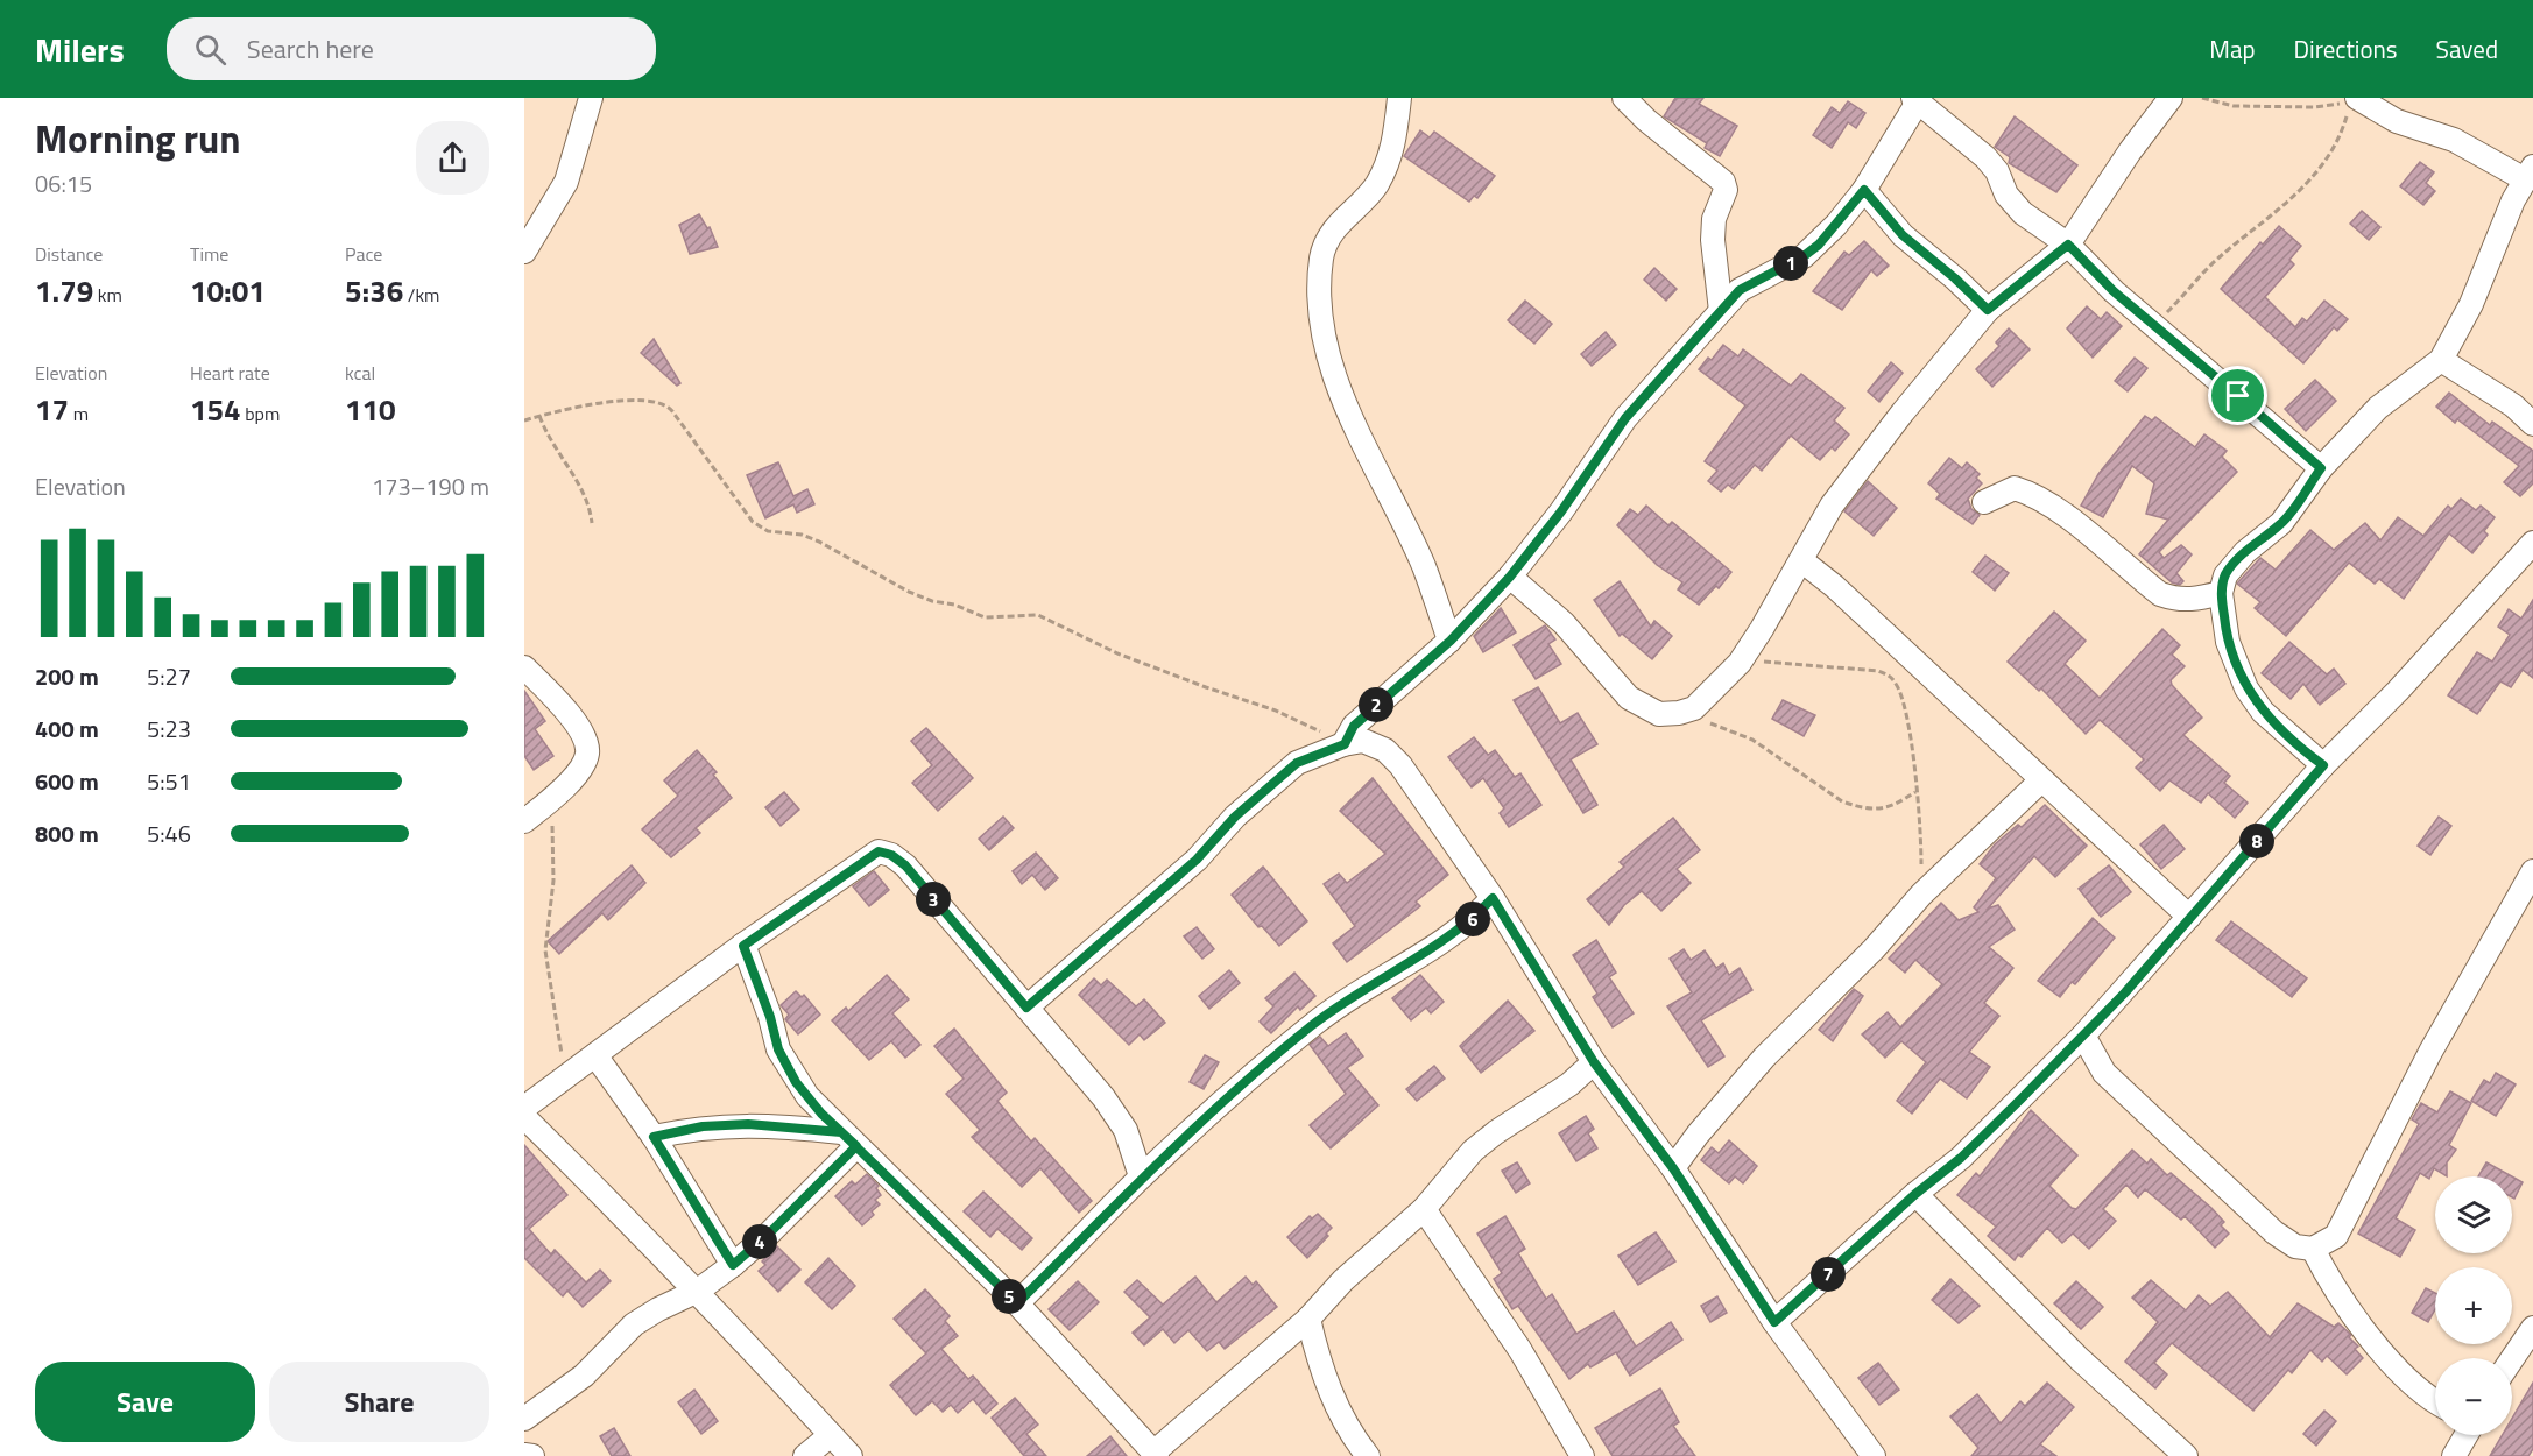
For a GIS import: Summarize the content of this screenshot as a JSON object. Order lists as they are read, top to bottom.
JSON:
{
  "page": {
    "header": "Milers",
    "search": "Search here",
    "nav": ["Map", "Directions", "Saved"],
    "heading": ["Morning run", "06:15"],
    "stats": [
      ["Distance", "1.79 km"],
      ["Time", "10:01"],
      ["Pace", "5:36 /km"],
      ["Elevation", "17 m"],
      ["Heart rate", "154 bpm"],
      ["kcal", "110"]
    ],
    "pins": [
      "1",
      "2",
      "8",
      "3",
      "6",
      "4",
      "7",
      "5"
    ],
    "chart": ["Elevation", "173–190 m"],
    "list": [
      {
        "name": "200 m",
        "note": "5:27"
      },
      {
        "name": "400 m",
        "note": "5:23"
      },
      {
        "name": "600 m",
        "note": "5:51"
      },
      {
        "name": "800 m",
        "note": "5:46"
      }
    ],
    "map_buttons": ["+", "−"],
    "buttons": ["Save", "Share"]
  }
}
